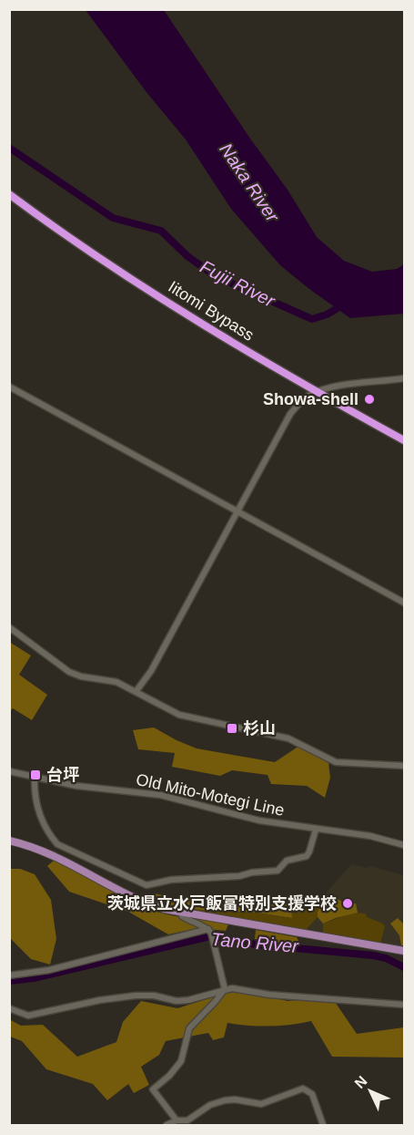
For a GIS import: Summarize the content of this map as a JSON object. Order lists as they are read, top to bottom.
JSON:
{
  "streets": {
    "highway": ["Iitomi Bypass"],
    "street": ["Old Mito-Motegi Line"]
  },
  "water": ["Naka River", "Fujii River", "Tano River"],
  "places": {
    "other": ["Showa-shell", "茨城県立水戸飯富特別支援学校"],
    "transit": ["杉山", "台坪"]
  },
  "north": "top left"
}
